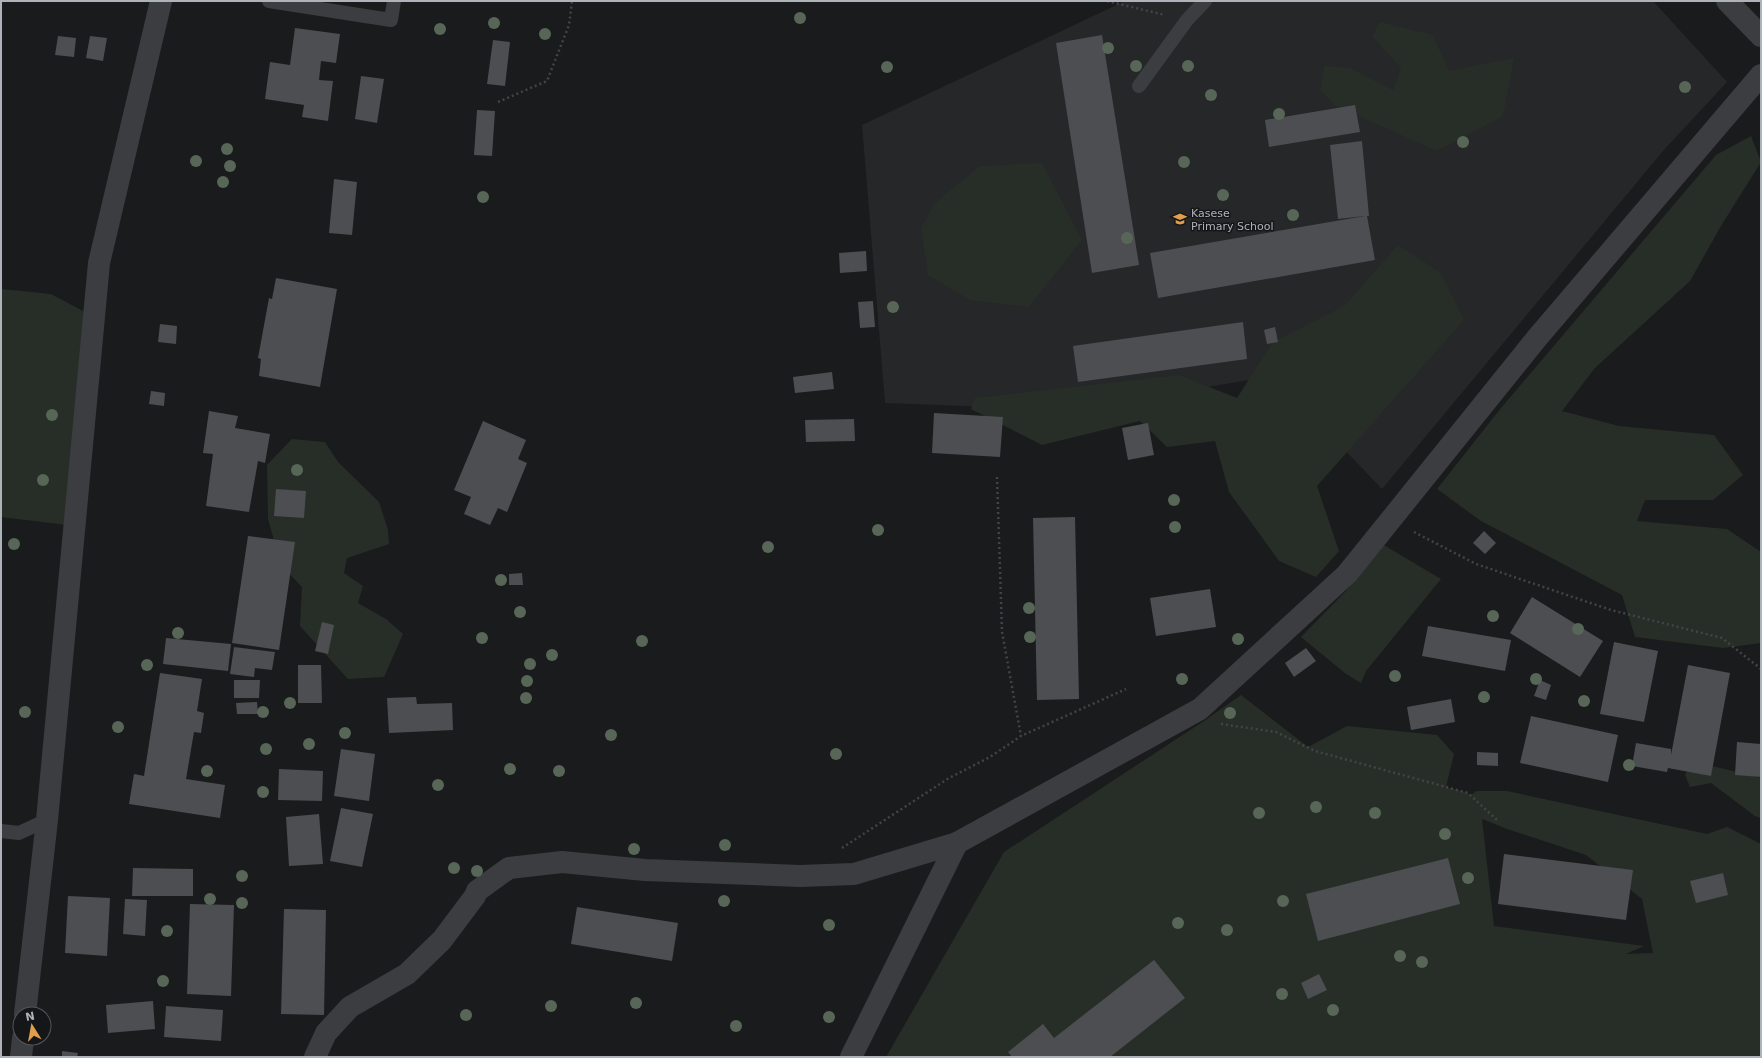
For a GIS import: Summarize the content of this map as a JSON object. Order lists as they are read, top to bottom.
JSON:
{
  "places": {
    "school or university": ["Kasese Primary School"]
  },
  "north": "top"
}
